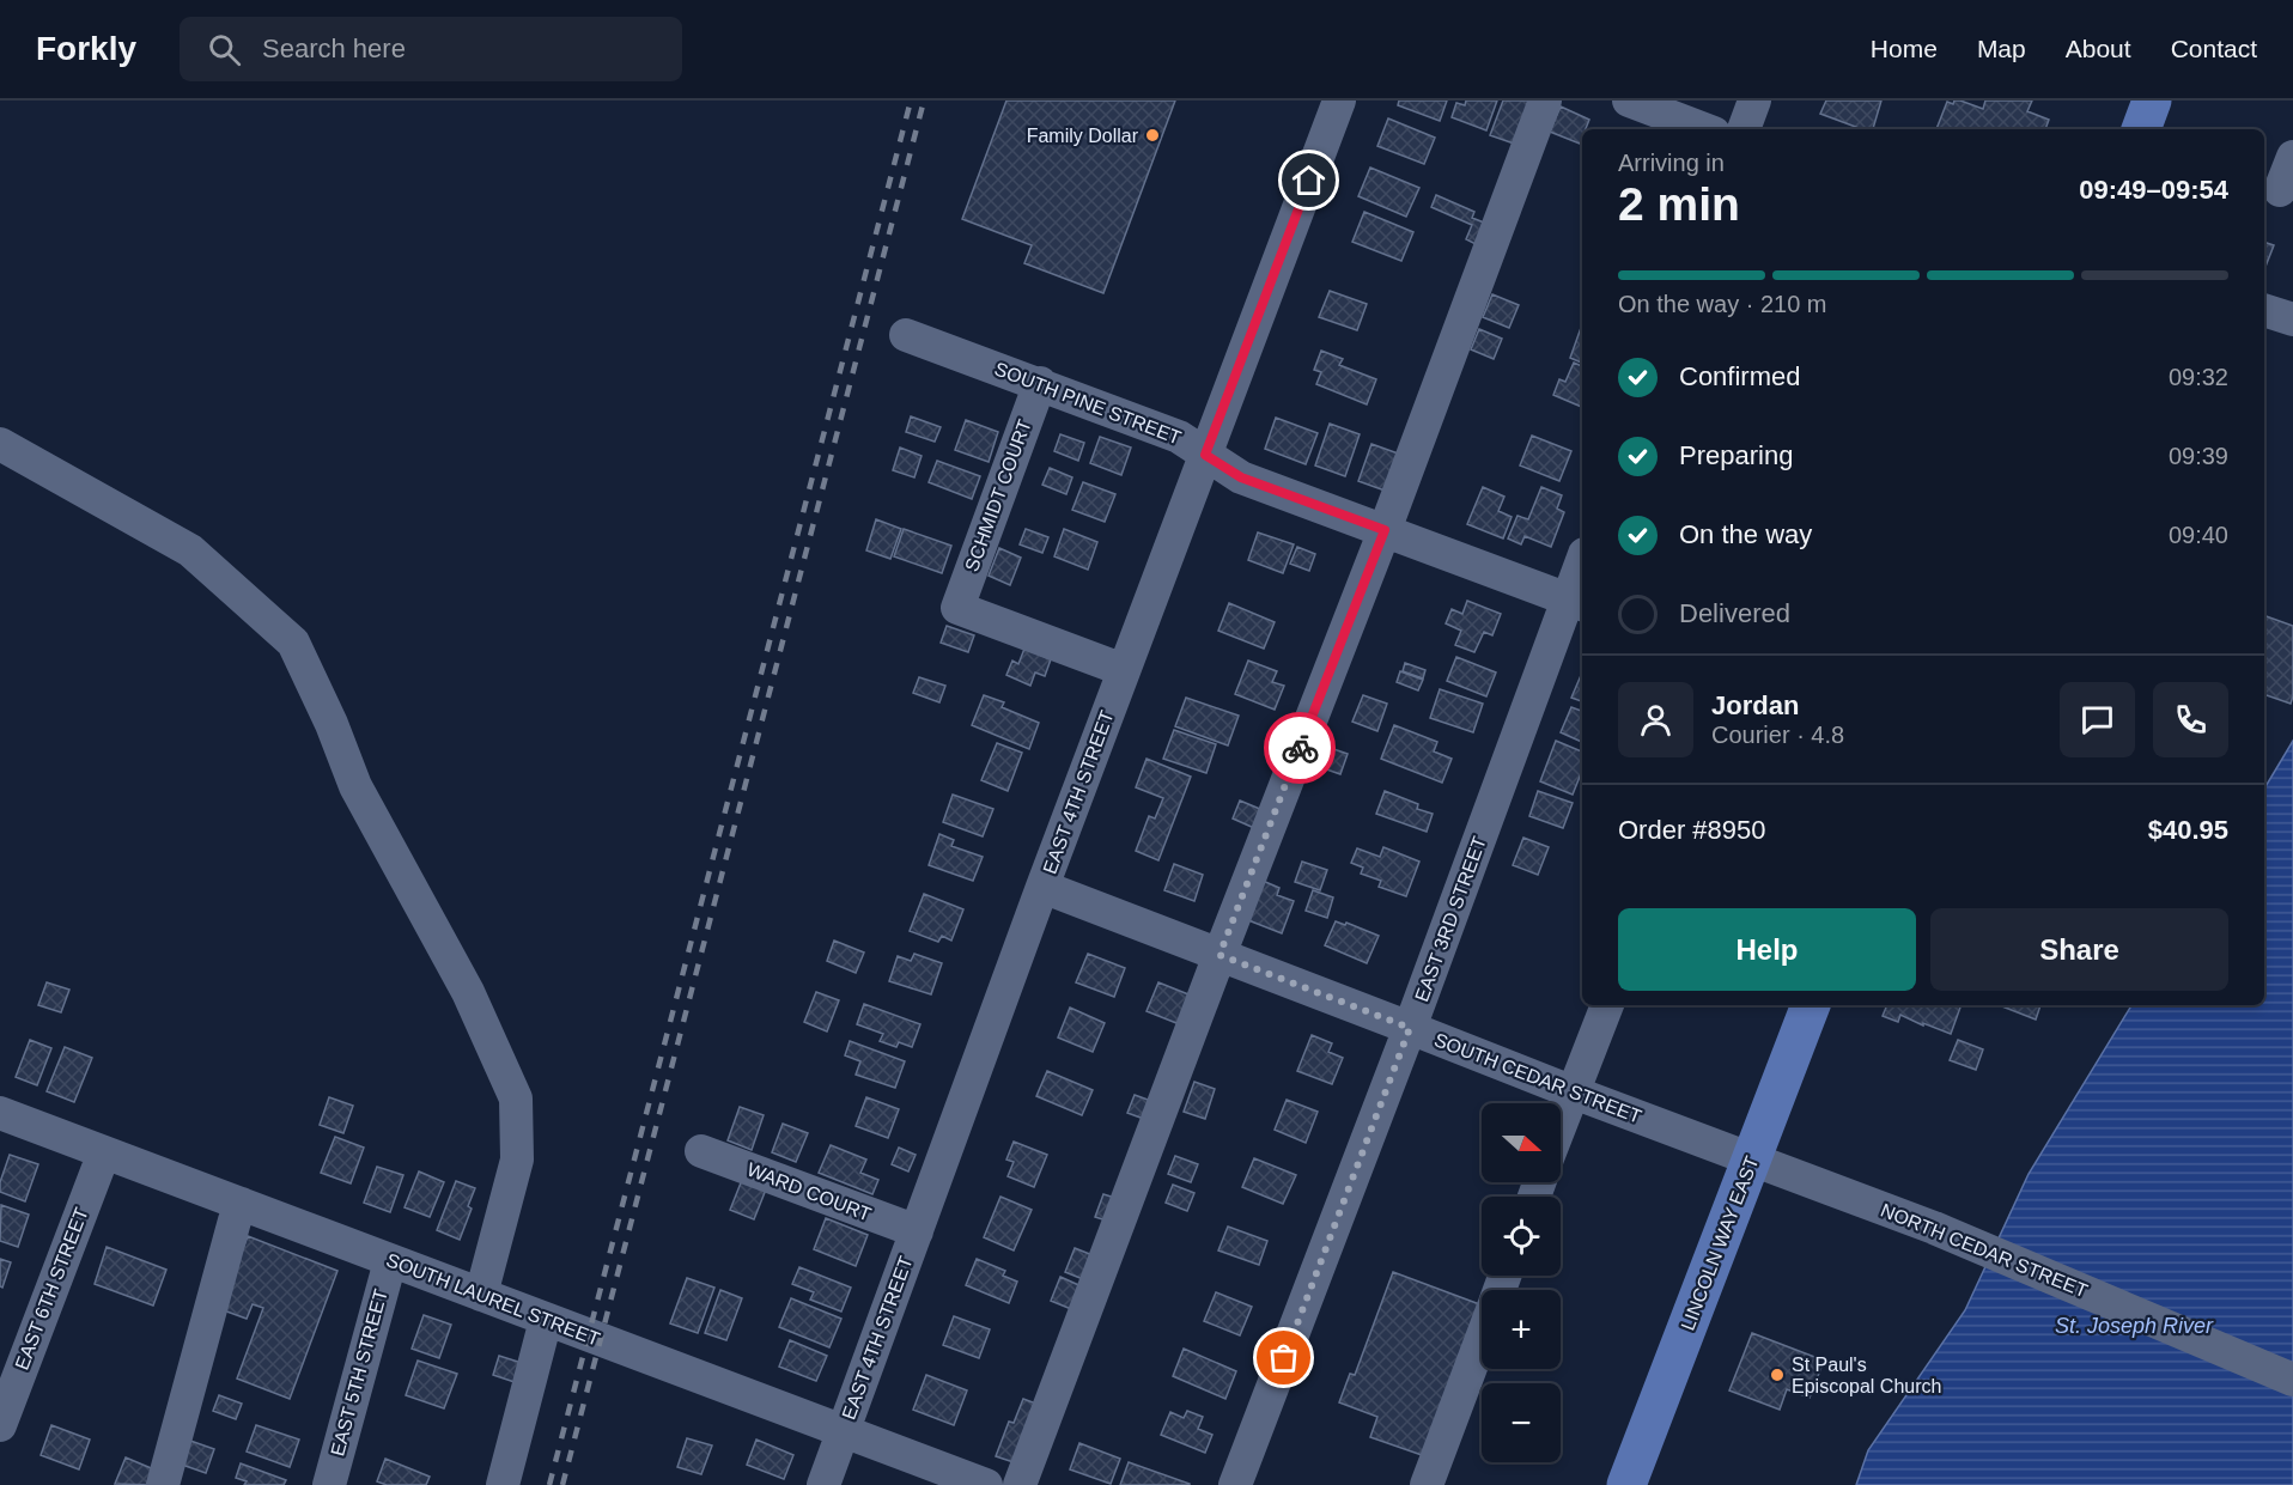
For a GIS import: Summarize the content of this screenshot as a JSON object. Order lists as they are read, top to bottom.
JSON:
{
  "streets": {
    "main road": ["LINCOLN WAY EAST"],
    "street": [
      "SOUTH PINE STREET",
      "SCHMIDT COURT",
      "EAST 4TH STREET",
      "EAST 3RD STREET",
      "SOUTH CEDAR STREET",
      "WARD COURT",
      "NORTH CEDAR STREET",
      "EAST 6TH STREET",
      "SOUTH LAUREL STREET",
      "EAST 5TH STREET"
    ]
  },
  "crossings": [
    ["SOUTH PINE STREET", "SCHMIDT COURT"],
    ["SOUTH PINE STREET", "EAST 4TH STREET"],
    ["SOUTH PINE STREET", "EAST 3RD STREET"],
    ["SCHMIDT COURT", "EAST 4TH STREET"],
    ["EAST 4TH STREET", "SOUTH CEDAR STREET"],
    ["EAST 4TH STREET", "WARD COURT"],
    ["EAST 4TH STREET", "SOUTH LAUREL STREET"],
    ["EAST 3RD STREET", "SOUTH CEDAR STREET"],
    ["SOUTH CEDAR STREET", "LINCOLN WAY EAST"],
    ["SOUTH CEDAR STREET", "NORTH CEDAR STREET"],
    ["LINCOLN WAY EAST", "NORTH CEDAR STREET"],
    ["EAST 6TH STREET", "SOUTH LAUREL STREET"],
    ["SOUTH LAUREL STREET", "EAST 5TH STREET"]
  ],
  "water": ["St. Joseph River"],
  "places": ["Family Dollar", "St Paul's Episcopal Church"],
  "north": "right",
  "page": {
    "header": "Forkly",
    "search": "Search here",
    "nav": [
      "Home",
      "Map",
      "About",
      "Contact"
    ],
    "heading": ["2 min", "Arriving in", "09:49–09:54"],
    "panel": [
      "Jordan",
      "Courier · 4.8",
      "Order #8950",
      "$40.95"
    ],
    "bar": "On the way · 210 m",
    "list": [
      ["Confirmed", "09:32"],
      ["Preparing", "09:39"],
      ["On the way", "09:40"],
      "Delivered"
    ],
    "buttons": ["Help", "Share"],
    "map_buttons": ["+", "−"]
  }
}
